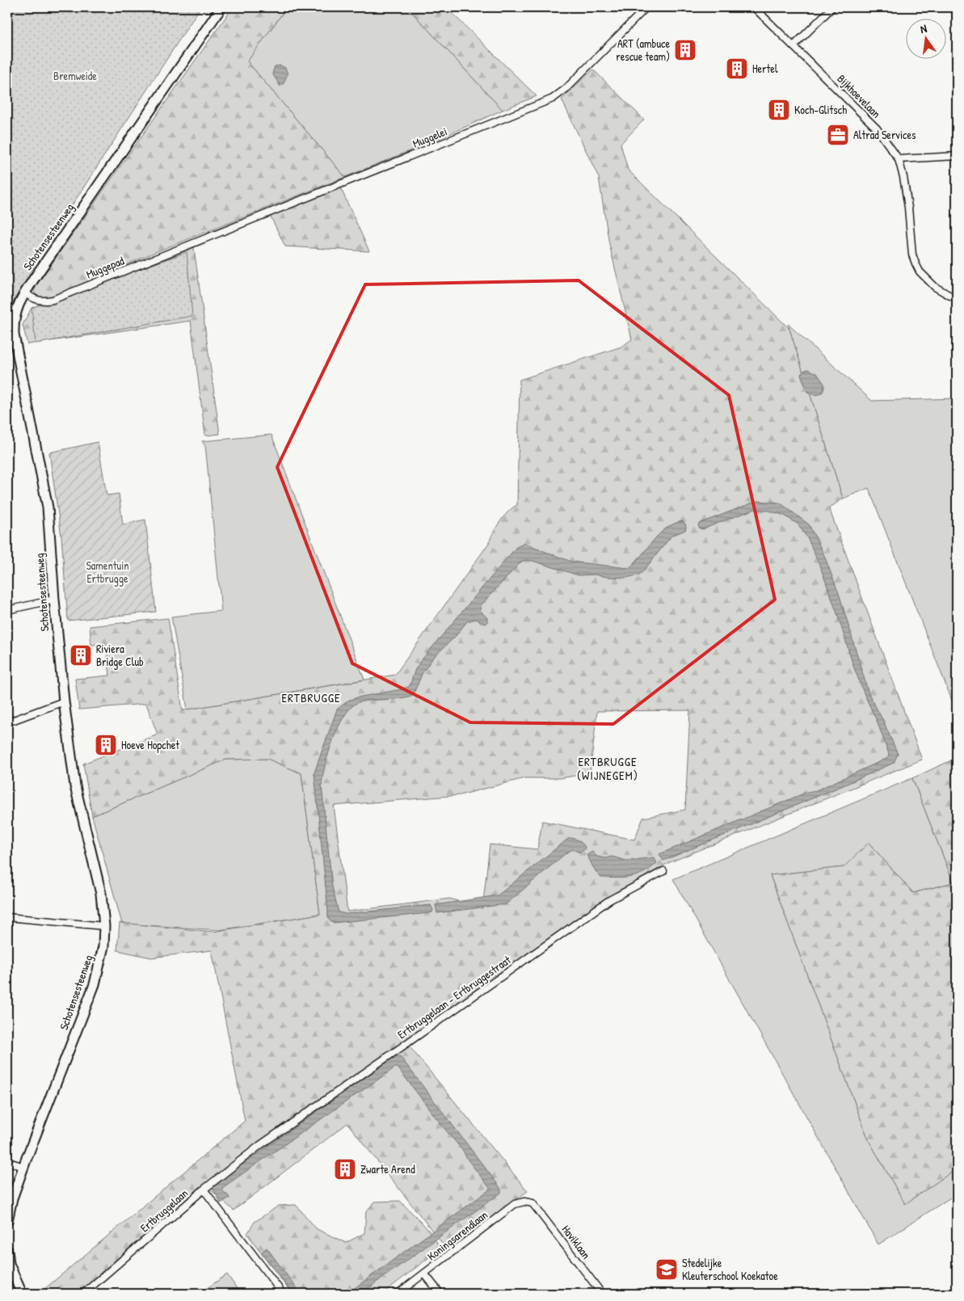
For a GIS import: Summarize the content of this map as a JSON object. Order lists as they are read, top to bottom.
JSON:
{
  "streets": {
    "street": [
      "Bijkhoevelaan",
      "Muggelei",
      "Schotensesteenweg",
      "Muggepad",
      "Ertbruggelaan - Ertbruggestraat",
      "Ertbruggelaan",
      "Koningsarendlaan",
      "Haviklaan"
    ]
  },
  "crossings": [
    ["Muggelei", "Muggepad"],
    ["Schotensesteenweg", "Muggepad"],
    ["Ertbruggelaan - Ertbruggestraat", "Ertbruggelaan"],
    ["Koningsarendlaan", "Haviklaan"]
  ],
  "districts": ["ERTBRUGGE", "ERTBRUGGE (WIJNEGEM)"],
  "parks": ["Bremweide", "Samentuin Ertbrugge"],
  "places": {
    "building": [
      "ART (ambuce rescue team)",
      "Hertel",
      "Koch-Glitsch",
      "Riviera Bridge Club",
      "Hoeve Hopchet",
      "Zwarte Arend"
    ],
    "office": ["Altrad Services"],
    "school or university": ["Stedelijke Kleuterschool Koekatoe"]
  },
  "north": "top"
}
